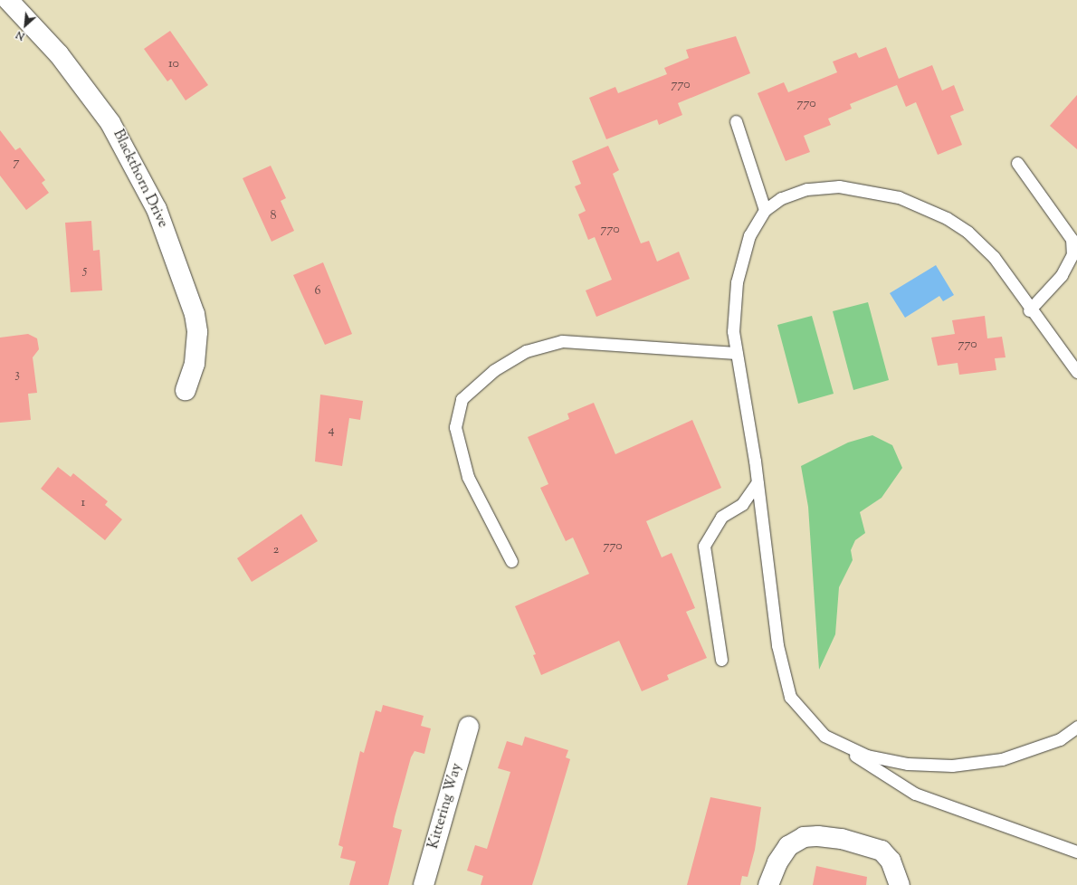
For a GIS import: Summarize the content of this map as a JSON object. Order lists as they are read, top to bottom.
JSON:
{
  "streets": {
    "street": ["Blackthorn Drive", "Kittering Way"]
  },
  "house_numbers": [
    "10",
    "770",
    "770",
    "7",
    "8",
    "770",
    "5",
    "6",
    "770",
    "3",
    "4",
    "1",
    "770",
    "2"
  ],
  "north": "bottom left"
}
